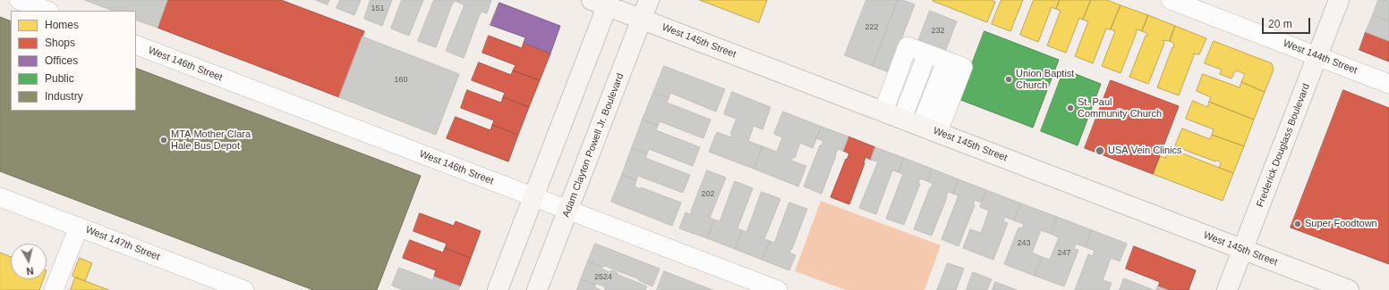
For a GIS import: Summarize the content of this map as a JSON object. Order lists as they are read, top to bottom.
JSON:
{
  "streets": {
    "main road": ["West 145th Street", "Adam Clayton Powell Jr. Boulevard", "Frederick Douglass Boulevard"],
    "street": ["West 144th Street", "West 146th Street", "West 147th Street"]
  },
  "crossings": [
    ["West 145th Street", "Adam Clayton Powell Jr. Boulevard"],
    ["West 145th Street", "Frederick Douglass Boulevard"],
    ["West 144th Street", "Frederick Douglass Boulevard"],
    ["West 146th Street", "Adam Clayton Powell Jr. Boulevard"]
  ],
  "places": [
    "Union Baptist Church",
    "St. Paul Community Church",
    "MTA Mother Clara Hale Bus Depot",
    "USA Vein Clinics",
    "Super Foodtown"
  ],
  "house_numbers": [
    "151",
    "222",
    "232",
    "160",
    "202",
    "243",
    "247",
    "2524"
  ],
  "legend": [
    "Homes",
    "Shops",
    "Offices",
    "Public",
    "Industry"
  ],
  "scale_bar": "20 m",
  "north": "bottom"
}
